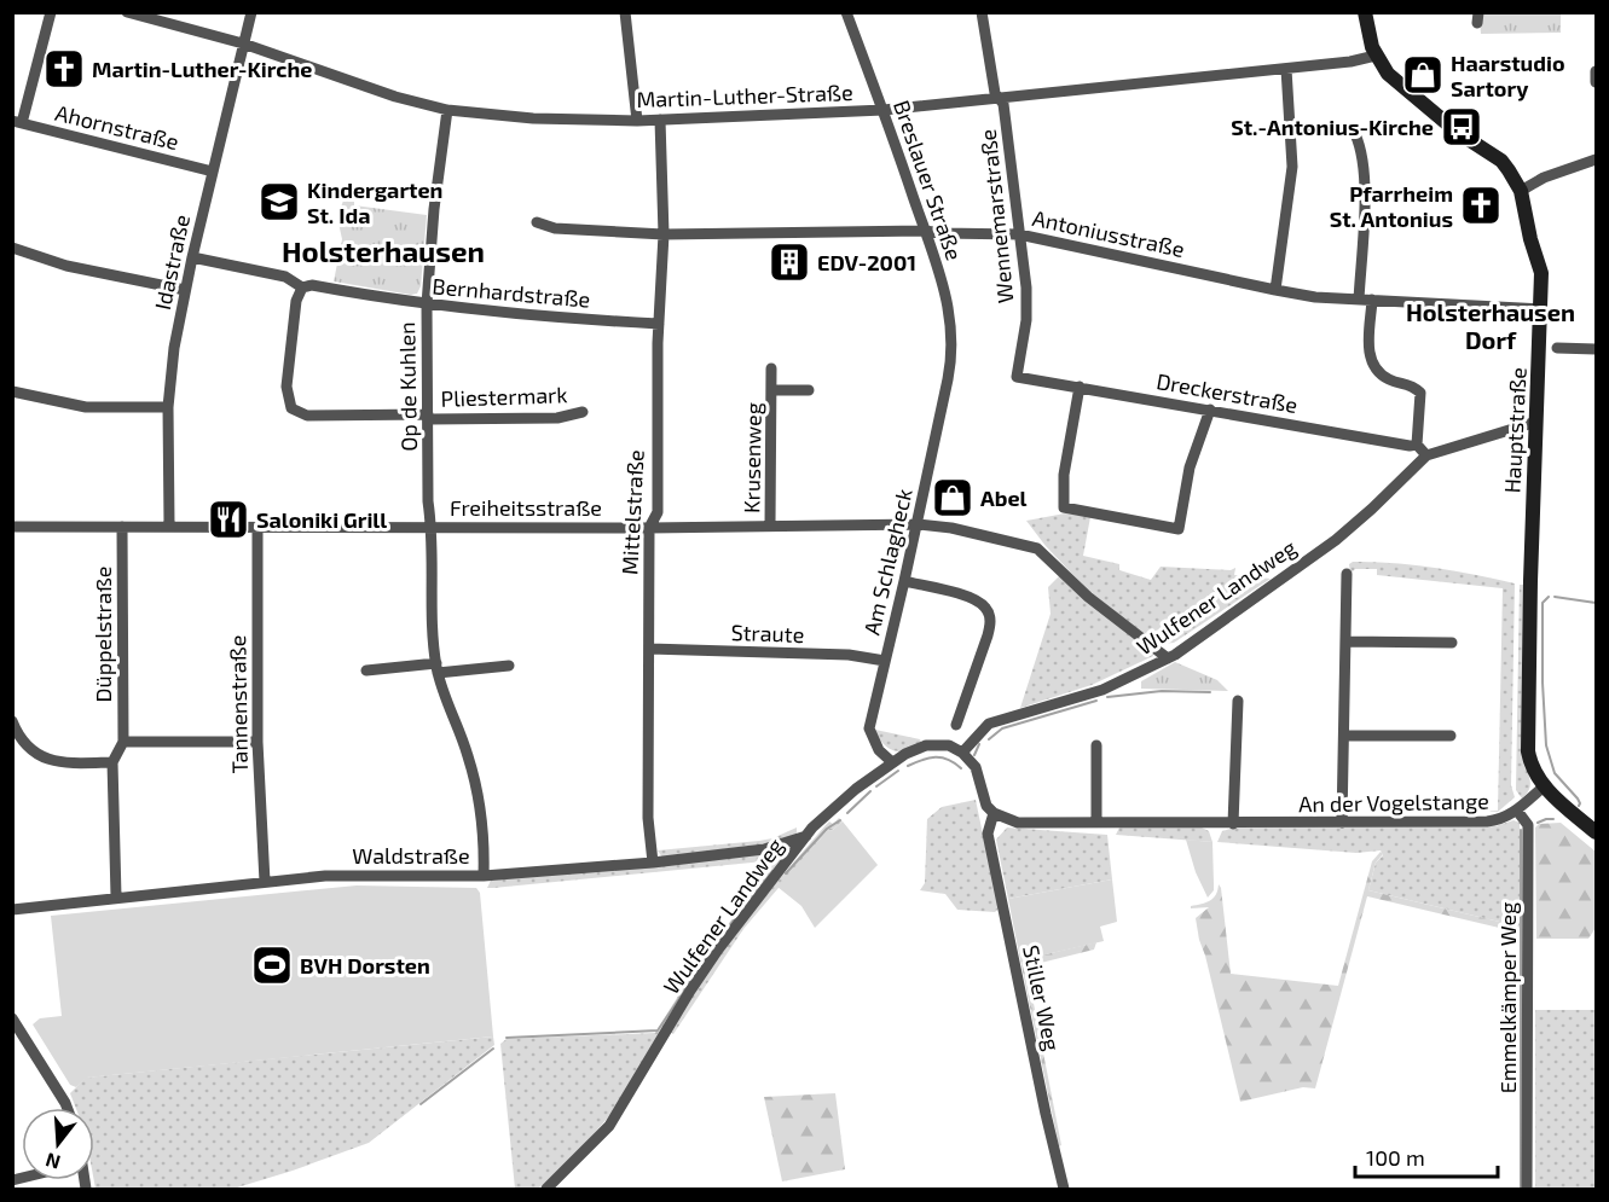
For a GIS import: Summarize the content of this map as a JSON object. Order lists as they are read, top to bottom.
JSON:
{
  "streets": {
    "main road": ["Hauptstraße"],
    "street": [
      "Martin-Luther-Straße",
      "Ahornstraße",
      "Breslauer Straße",
      "Wennemarstraße",
      "Antoniusstraße",
      "Idastraße",
      "Bernhardstraße",
      "Op de Kuhlen",
      "Dreckerstraße",
      "Pliestermark",
      "Krusenweg",
      "Freiheitsstraße",
      "Mittelstraße",
      "Am Schlagheck",
      "Wulfener Landweg",
      "Straute",
      "Düppelstraße",
      "Tannenstraße",
      "An der Vogelstange",
      "Waldstraße",
      "Stiller Weg",
      "Emmelkämper Weg"
    ]
  },
  "crossings": [
    ["Martin-Luther-Straße", "Breslauer Straße"],
    ["Martin-Luther-Straße", "Wennemarstraße"],
    ["Martin-Luther-Straße", "Idastraße"],
    ["Martin-Luther-Straße", "Op de Kuhlen"],
    ["Martin-Luther-Straße", "Hauptstraße"],
    ["Martin-Luther-Straße", "Mittelstraße"],
    ["Ahornstraße", "Idastraße"],
    ["Breslauer Straße", "Antoniusstraße"],
    ["Breslauer Straße", "Am Schlagheck"],
    ["Wennemarstraße", "Antoniusstraße"],
    ["Wennemarstraße", "Dreckerstraße"],
    ["Antoniusstraße", "Hauptstraße"],
    ["Antoniusstraße", "Mittelstraße"],
    ["Idastraße", "Bernhardstraße"],
    ["Idastraße", "Freiheitsstraße"],
    ["Bernhardstraße", "Op de Kuhlen"],
    ["Bernhardstraße", "Pliestermark"],
    ["Bernhardstraße", "Mittelstraße"],
    ["Op de Kuhlen", "Pliestermark"],
    ["Op de Kuhlen", "Freiheitsstraße"],
    ["Op de Kuhlen", "Waldstraße"],
    ["Hauptstraße", "Wulfener Landweg"],
    ["Hauptstraße", "An der Vogelstange"],
    ["Krusenweg", "Freiheitsstraße"],
    ["Freiheitsstraße", "Mittelstraße"],
    ["Freiheitsstraße", "Am Schlagheck"],
    ["Freiheitsstraße", "Wulfener Landweg"],
    ["Freiheitsstraße", "Düppelstraße"],
    ["Freiheitsstraße", "Tannenstraße"],
    ["Mittelstraße", "Straute"],
    ["Mittelstraße", "Waldstraße"],
    ["Am Schlagheck", "Wulfener Landweg"],
    ["Am Schlagheck", "Straute"],
    ["Wulfener Landweg", "Waldstraße"],
    ["Tannenstraße", "Waldstraße"],
    ["An der Vogelstange", "Stiller Weg"],
    ["An der Vogelstange", "Emmelkämper Weg"]
  ],
  "districts": ["Holsterhausen", "Holsterhausen Dorf"],
  "places": {
    "church": ["Martin-Luther-Kirche", "Pfarrheim St. Antonius"],
    "shop": ["Haarstudio Sartory", "Abel"],
    "bus stop": ["St.-Antonius-Kirche"],
    "school or university": ["Kindergarten St. Ida"],
    "building": ["EDV-2001"],
    "restaurant": ["Saloniki Grill"],
    "sports": ["BVH Dorsten"]
  },
  "scale_bar": "100 m",
  "north": "bottom"
}
